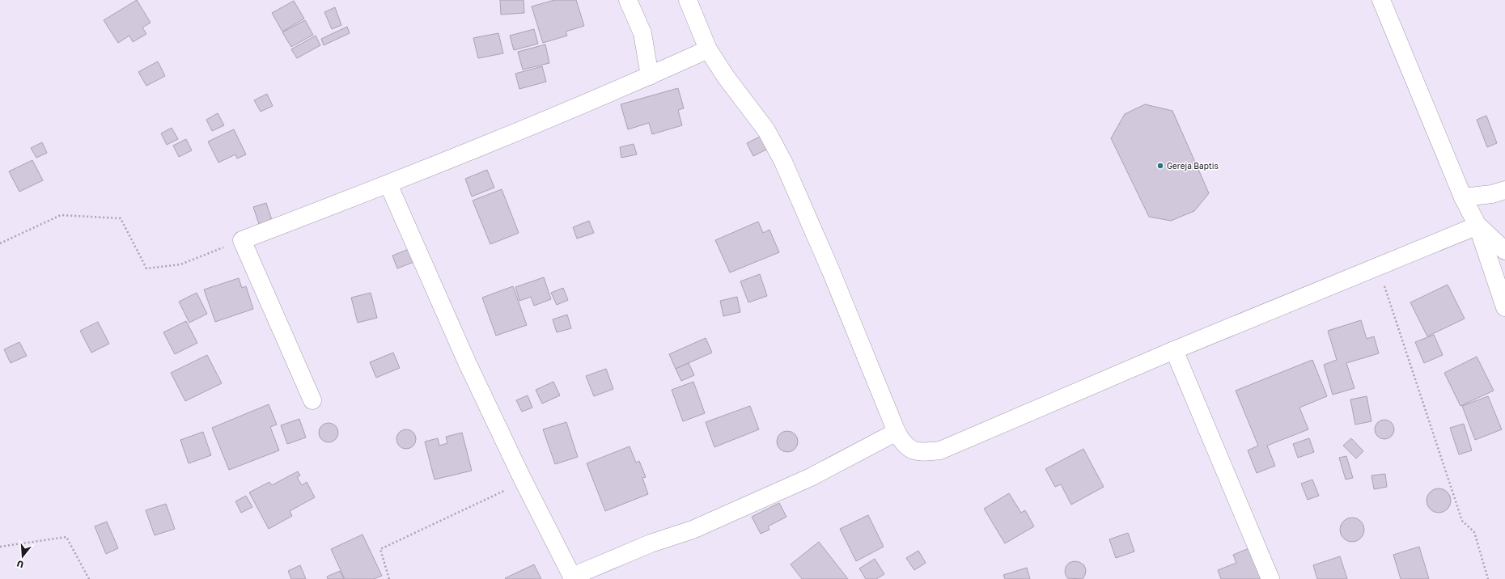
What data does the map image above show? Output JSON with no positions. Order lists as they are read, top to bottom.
{
  "places": ["Gereja Baptis"],
  "north": "bottom"
}
